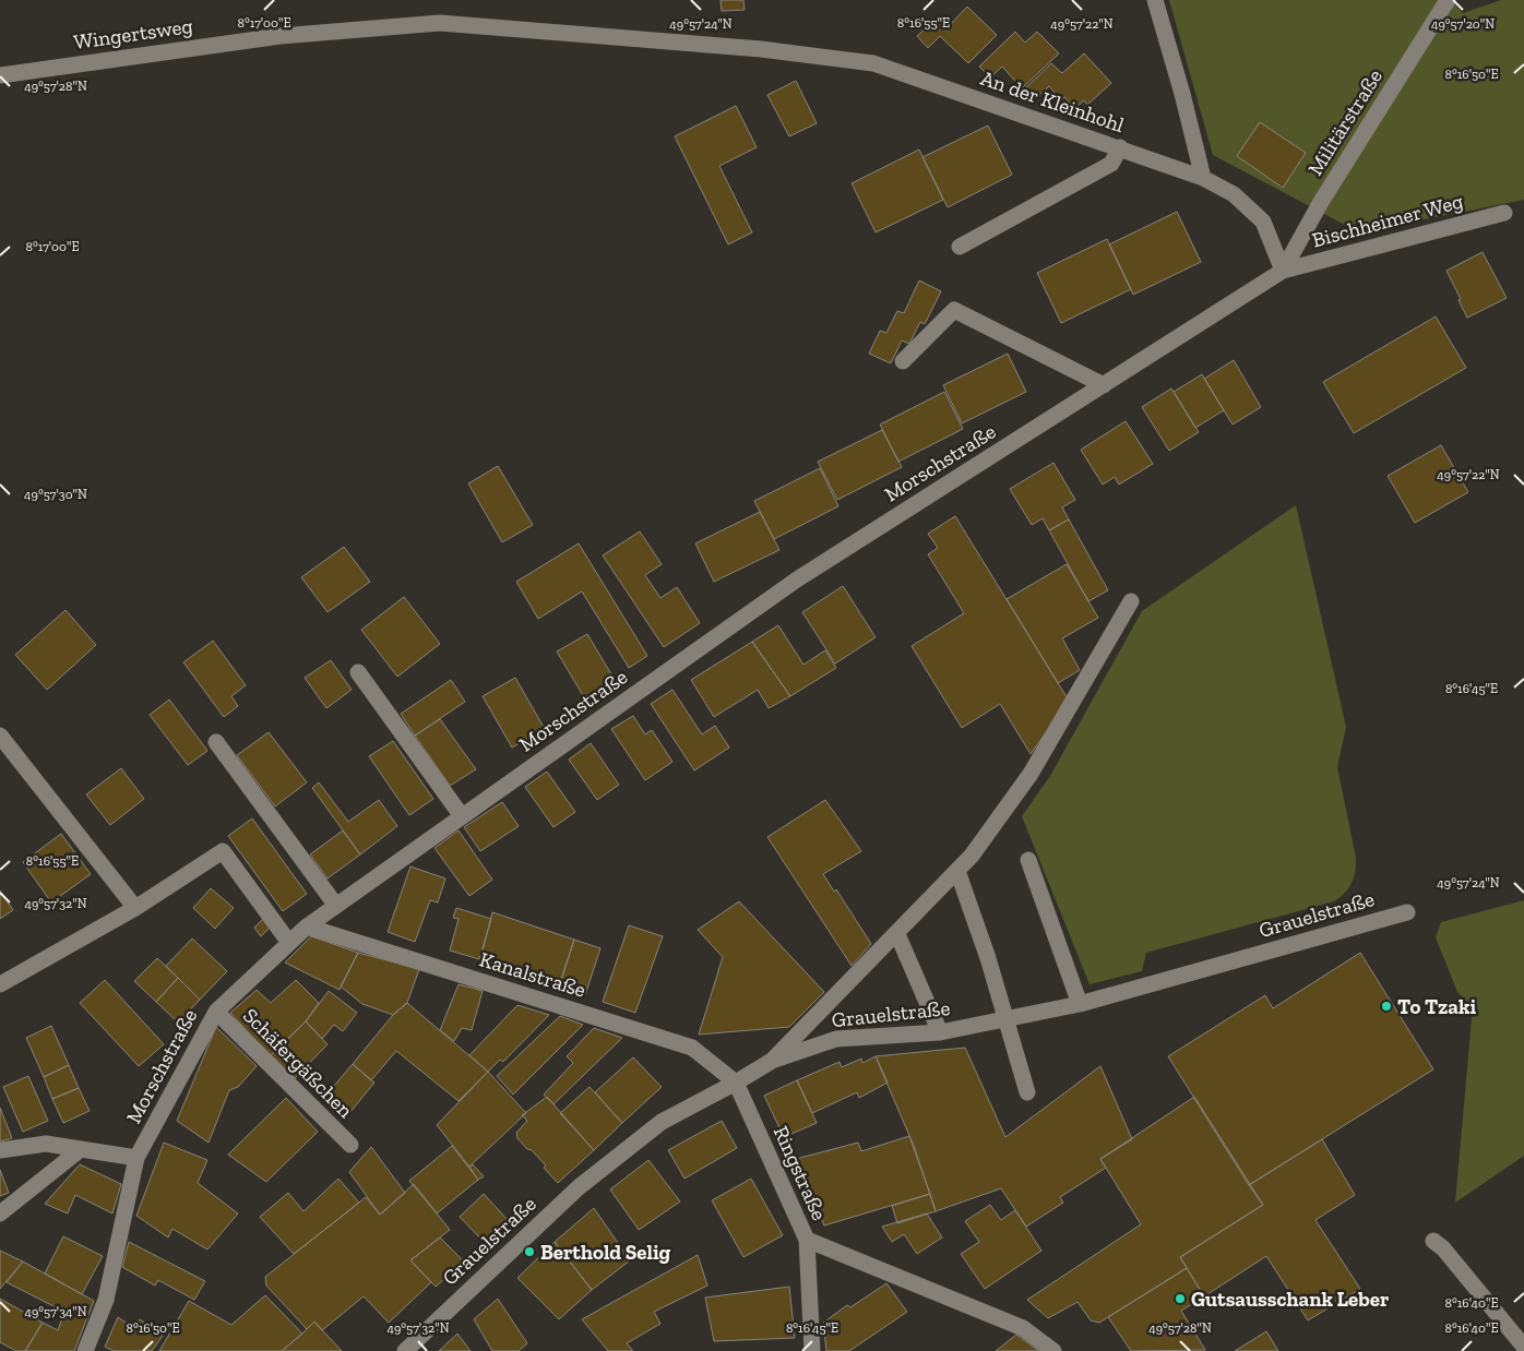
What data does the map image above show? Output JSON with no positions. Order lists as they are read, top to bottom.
{
  "streets": {
    "street": [
      "Wingertsweg",
      "An der Kleinhohl",
      "Militärstraße",
      "Bischheimer Weg",
      "Morschstraße",
      "Grauelstraße",
      "Kanalstraße",
      "Schäfergäßchen",
      "Ringstraße"
    ]
  },
  "crossings": [
    ["Wingertsweg", "An der Kleinhohl"],
    ["An der Kleinhohl", "Militärstraße"],
    ["An der Kleinhohl", "Bischheimer Weg"],
    ["An der Kleinhohl", "Morschstraße"],
    ["Militärstraße", "Bischheimer Weg"],
    ["Militärstraße", "Morschstraße"],
    ["Bischheimer Weg", "Morschstraße"],
    ["Morschstraße", "Kanalstraße"],
    ["Morschstraße", "Schäfergäßchen"],
    ["Grauelstraße", "Kanalstraße"],
    ["Grauelstraße", "Ringstraße"],
    ["Kanalstraße", "Ringstraße"]
  ],
  "places": ["To Tzaki", "Berthold Selig", "Gutsausschank Leber"],
  "coordinates": [
    "8°17'00\"E",
    "8°16'55\"E",
    "49°57'20\"N",
    "49°57'24\"N",
    "49°57'22\"N",
    "8°16'50\"E",
    "49°57'28\"N",
    "49°57'30\"N",
    "8°16'45\"E",
    "49°57'32\"N",
    "8°16'40\"E",
    "49°57'34\"N"
  ]
}
